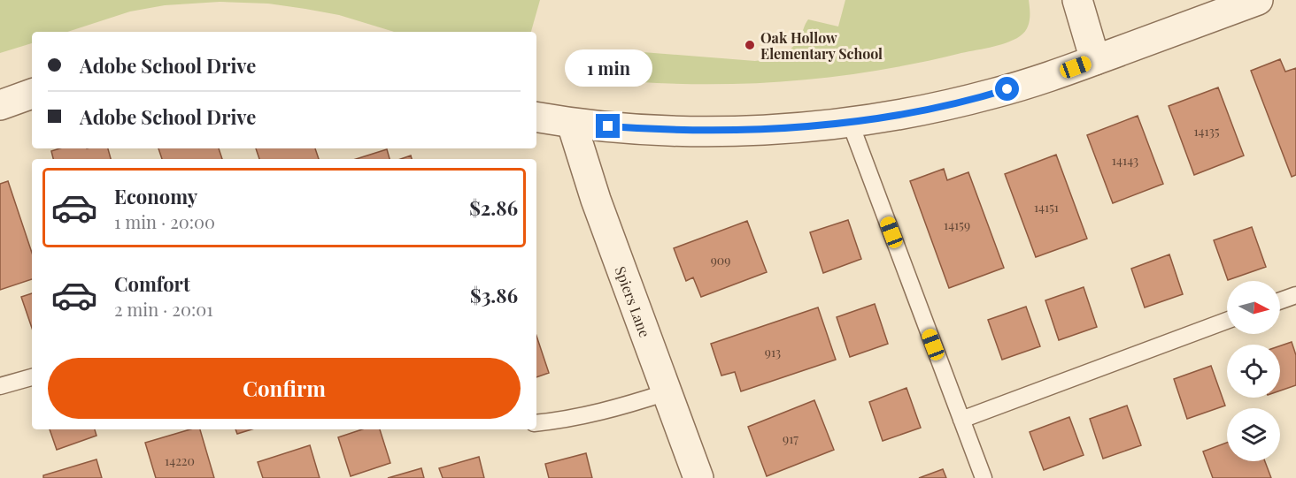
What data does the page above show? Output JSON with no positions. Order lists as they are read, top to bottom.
{
  "streets": {
    "street": ["Spiers Lane"]
  },
  "places": ["Oak Hollow Elementary School"],
  "house_numbers": [
    "14135",
    "14143",
    "14151",
    "14159",
    "909",
    "913",
    "917",
    "14220"
  ],
  "north": "right",
  "page": {
    "banner": ["Adobe School Drive", "Adobe School Drive"],
    "bubble": "1 min",
    "list": [
      {
        "name": "Economy",
        "note": "1 min · 20:00",
        "value": "$2.86"
      },
      {
        "name": "Comfort",
        "note": "2 min · 20:01",
        "value": "$3.86"
      }
    ],
    "buttons": "Confirm"
  }
}
